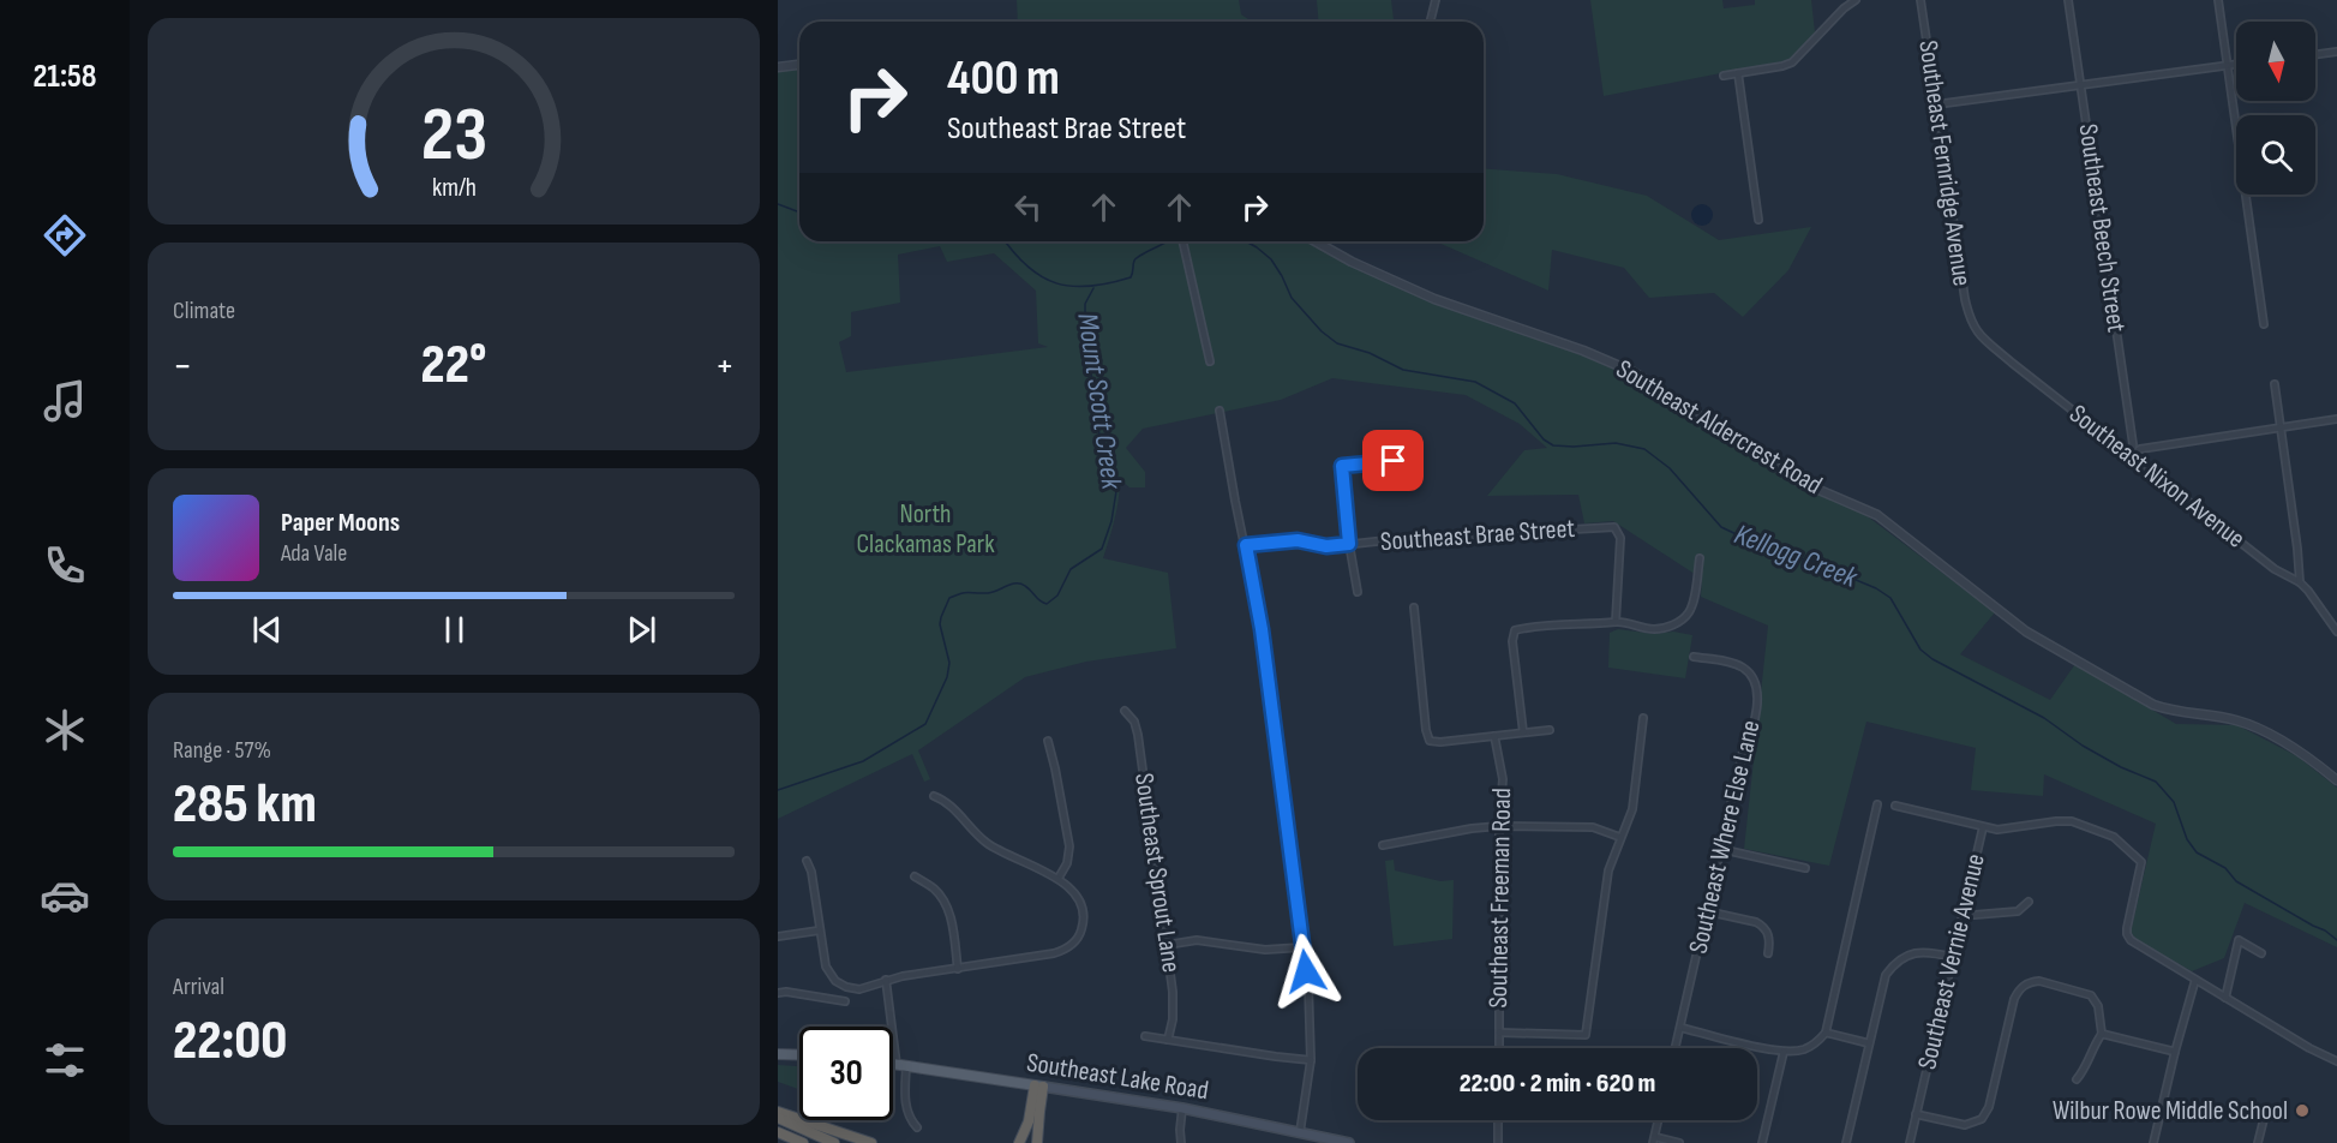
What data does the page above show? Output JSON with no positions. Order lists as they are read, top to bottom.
{
  "streets": {
    "main road": ["Southeast Lake Road"],
    "street": [
      "Southeast Fernridge Avenue",
      "Southeast Beech Street",
      "Southeast Aldercrest Road",
      "Southeast Nixon Avenue",
      "Southeast Brae Street",
      "Southeast Where Else Lane",
      "Southeast Sprout Lane",
      "Southeast Freeman Road",
      "Southeast Vernie Avenue"
    ]
  },
  "crossings": [
    ["Southeast Fernridge Avenue", "Southeast Nixon Avenue"],
    ["Southeast Beech Street", "Southeast Nixon Avenue"]
  ],
  "water": ["Mount Scott Creek", "Kellogg Creek"],
  "parks": ["North Clackamas Park"],
  "places": ["Wilbur Rowe Middle School"],
  "north": "bottom",
  "page": {
    "tabs": "21:58",
    "turn": ["400 m", "Southeast Brae Street"],
    "tile": [
      "Climate",
      ["Range · 57%", "285 km"],
      ["Arrival", "22:00"]
    ],
    "heat": ["−", "22°", "+"],
    "song": ["Paper Moons", "Ada Vale"],
    "limit": "30",
    "trip": "22:00 · 2 min · 620 m",
    "gauge": ["23", "km/h"]
  }
}
